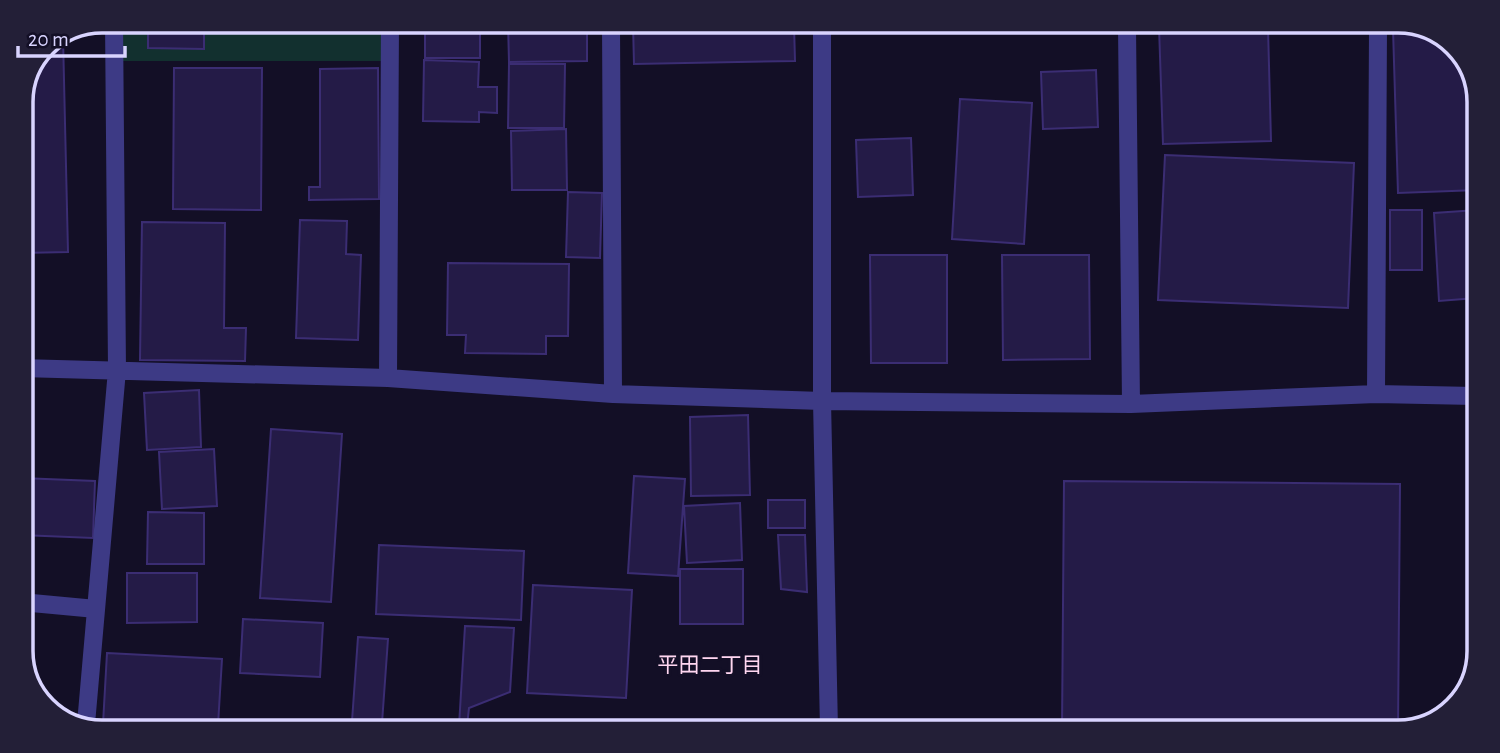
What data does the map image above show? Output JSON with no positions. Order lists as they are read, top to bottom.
{
  "districts": ["平田二丁目"],
  "scale_bar": "20 m"
}
